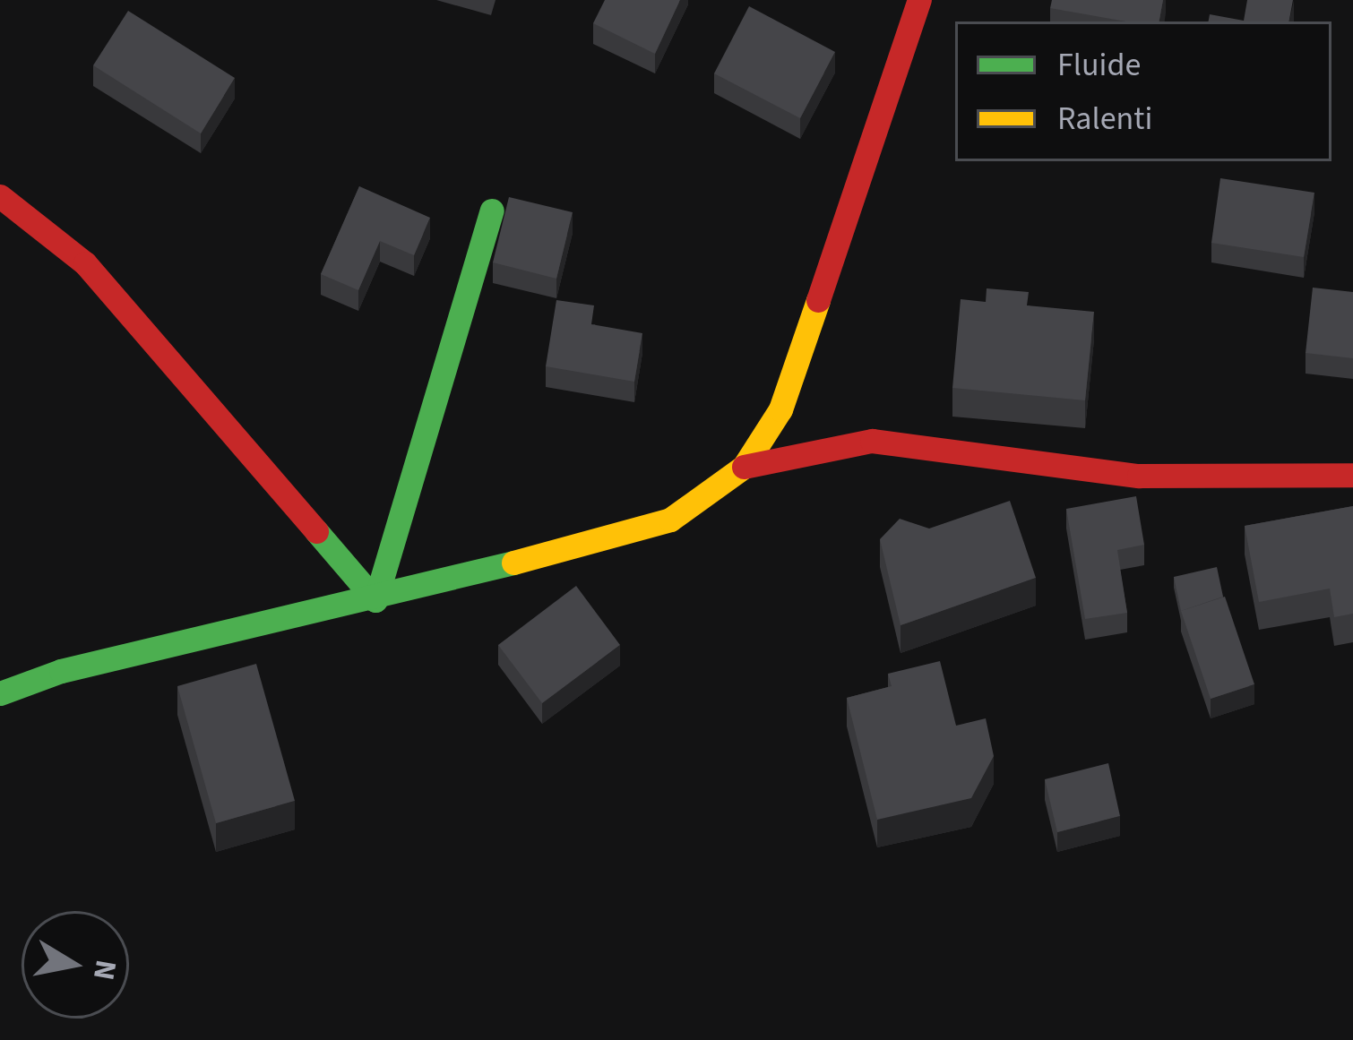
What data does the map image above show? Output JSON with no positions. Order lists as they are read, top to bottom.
{
  "legend": ["Fluide", "Ralenti"],
  "north": "right"
}
